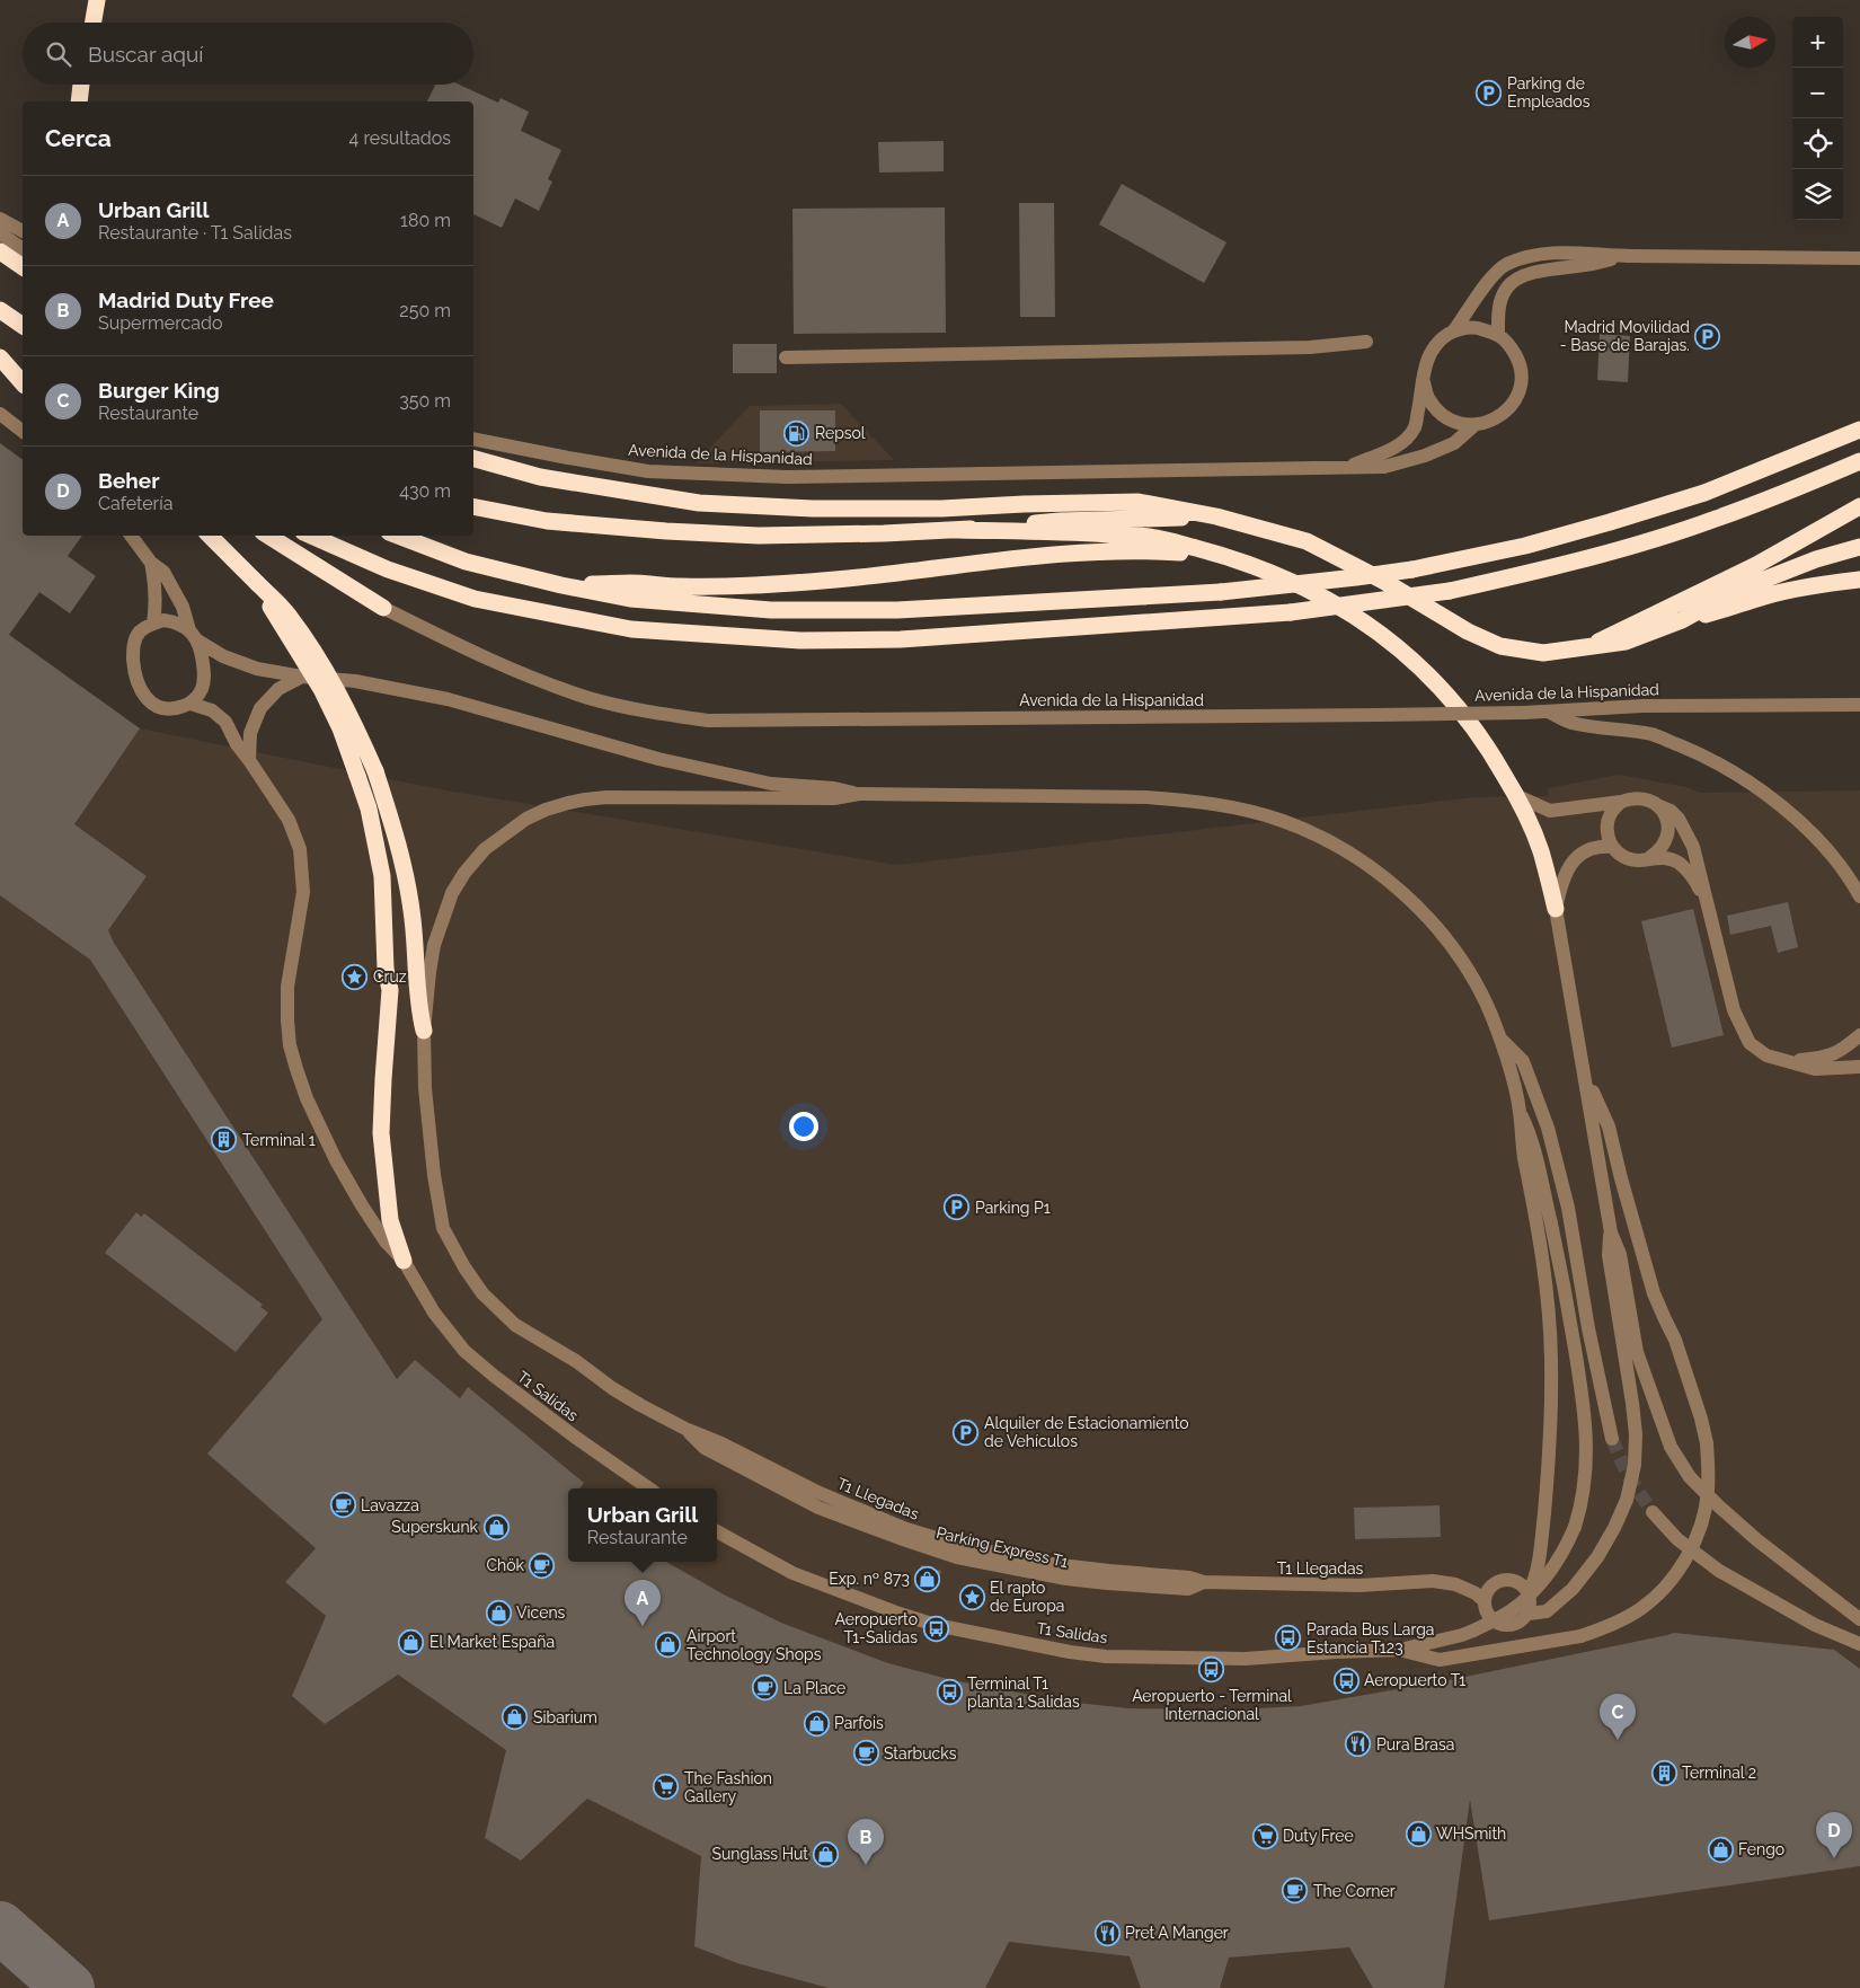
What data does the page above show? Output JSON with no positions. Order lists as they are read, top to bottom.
{
  "streets": {
    "street": ["Avenida de la Hispanidad", "T1 Salidas", "T1 Llegadas"]
  },
  "places": {
    "parking": [
      "Parking de Empleados",
      "Madrid Movilidad - Base de Barajas.",
      "Parking P1",
      "Alquiler de Estacionamiento de Vehículos"
    ],
    "fuel station": ["Repsol"],
    "place": ["Cruz", "El rapto de Europa"],
    "building": ["Terminal 1", "Terminal 2"],
    "cafe": [
      "Lavazza",
      "Chök",
      "La Place",
      "Starbucks",
      "The Corner"
    ],
    "shop": [
      "Superskunk",
      "Exp. nº 873",
      "Vicens",
      "El Market España",
      "Airport Technology Shops",
      "Sibarium",
      "Parfois",
      "WHSmith",
      "Fengo",
      "Sunglass Hut"
    ],
    "bus stop": [
      "Aeropuerto T1-Salidas",
      "Parada Bus Larga Estancia T123",
      "Aeropuerto - Terminal Internacional",
      "Aeropuerto T1",
      "Terminal T1 planta 1 Salidas"
    ],
    "restaurant": ["Pura Brasa", "Pret A Manger"],
    "supermarket": ["The Fashion Gallery", "Duty Free"]
  },
  "north": "right",
  "page": {
    "map_buttons": ["+", "−"],
    "search": "Buscar aquí",
    "heading": ["Cerca", "4 resultados"],
    "list": [
      {
        "mark": "A",
        "name": "Urban Grill",
        "note": "Restaurante · T1 Salidas",
        "value": "180 m"
      },
      {
        "mark": "B",
        "name": "Madrid Duty Free",
        "note": "Supermercado",
        "value": "250 m"
      },
      {
        "mark": "C",
        "name": "Burger King",
        "note": "Restaurante",
        "value": "350 m"
      },
      {
        "mark": "D",
        "name": "Beher",
        "note": "Cafetería",
        "value": "430 m"
      }
    ],
    "popup": ["Urban Grill", "Restaurante"],
    "pins": [
      "A",
      "C",
      "D",
      "B"
    ]
  }
}
